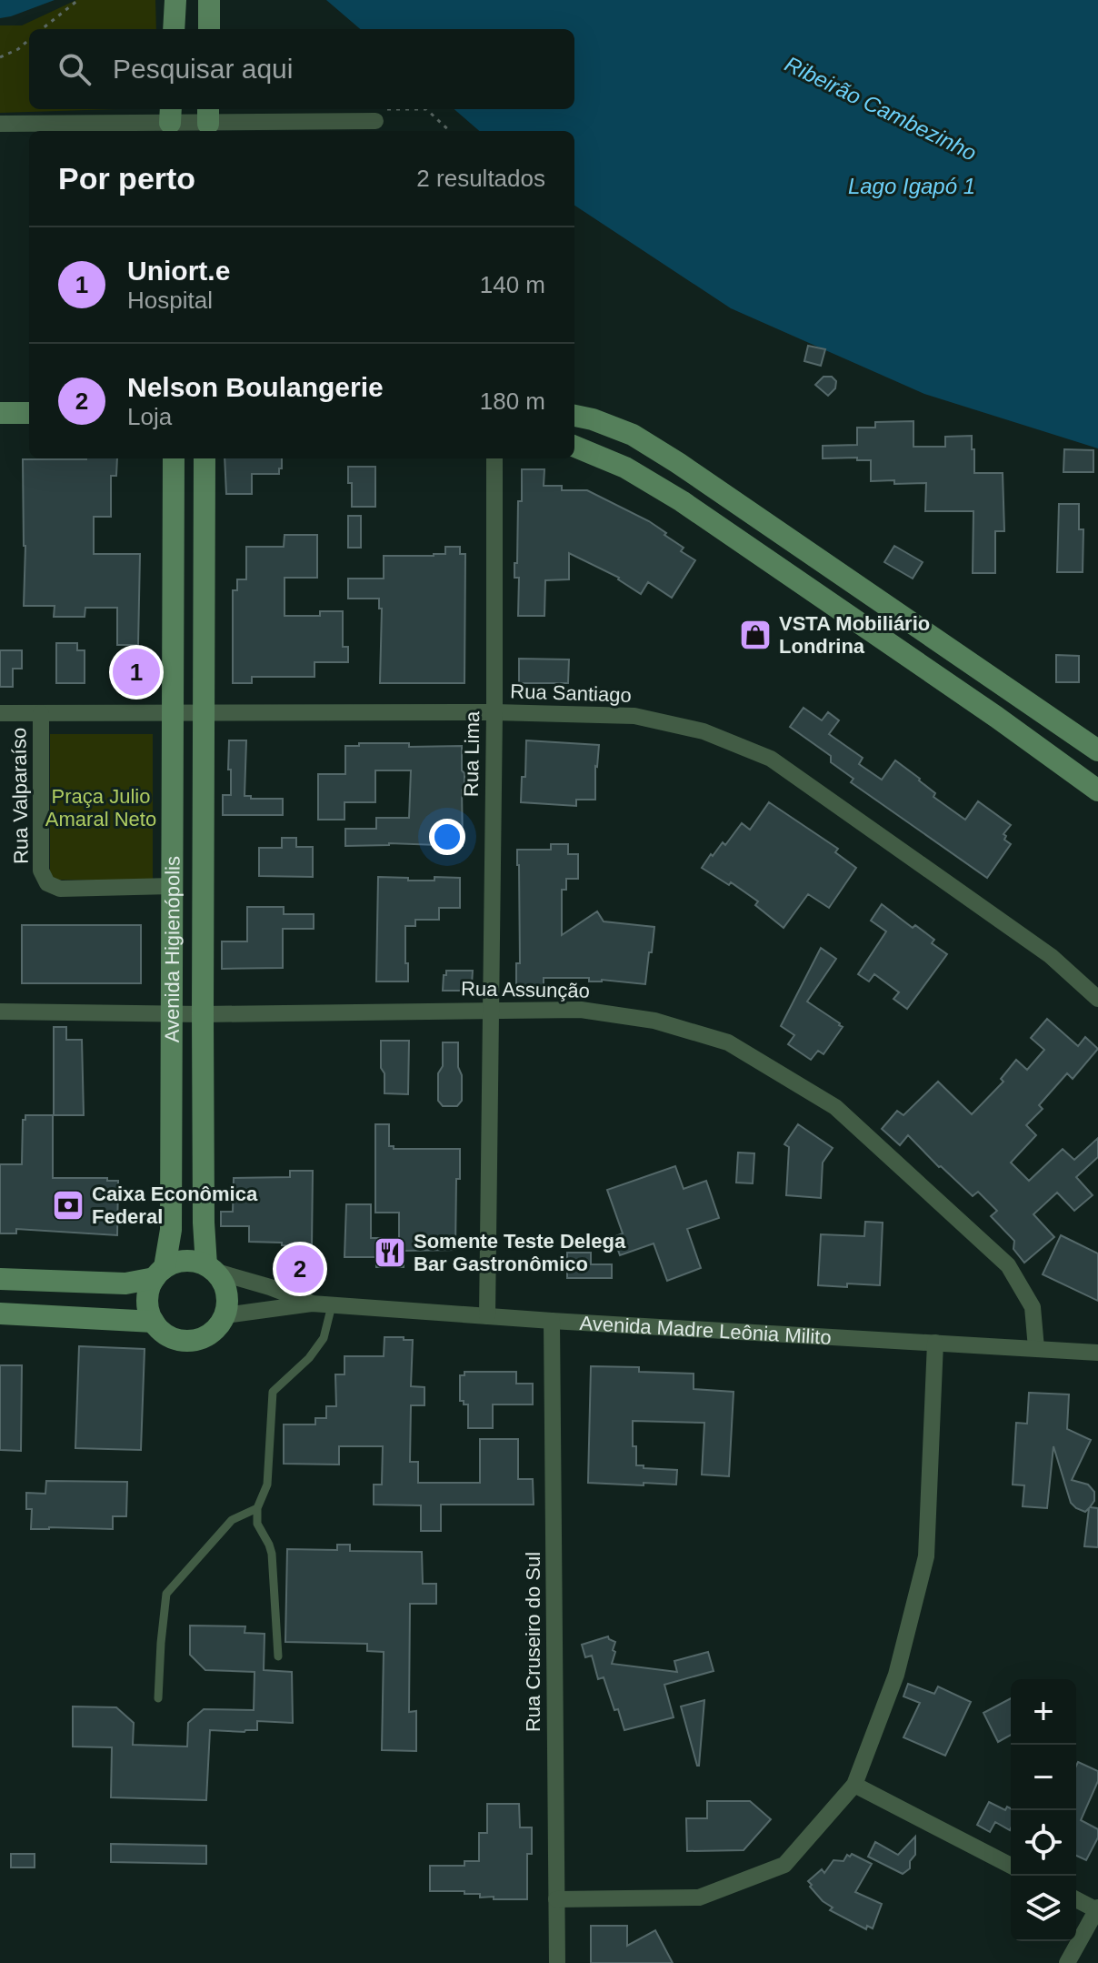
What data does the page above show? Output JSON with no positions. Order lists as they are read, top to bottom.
{
  "streets": {
    "main road": ["Avenida Higienópolis"],
    "street": [
      "Rua Santiago",
      "Rua Lima",
      "Rua Valparaíso",
      "Rua Assunção",
      "Avenida Madre Leônia Milito",
      "Rua Cruseiro do Sul"
    ]
  },
  "crossings": [
    ["Rua Santiago", "Rua Lima"],
    ["Rua Santiago", "Rua Valparaíso"],
    ["Rua Santiago", "Avenida Higienópolis"],
    ["Rua Lima", "Rua Assunção"],
    ["Rua Lima", "Avenida Madre Leônia Milito"],
    ["Rua Valparaíso", "Avenida Higienópolis"],
    ["Avenida Higienópolis", "Rua Assunção"],
    ["Avenida Higienópolis", "Avenida Madre Leônia Milito"],
    ["Rua Assunção", "Avenida Madre Leônia Milito"],
    ["Avenida Madre Leônia Milito", "Rua Cruseiro do Sul"]
  ],
  "water": ["Ribeirão Cambezinho", "Lago Igapó 1"],
  "parks": ["Praça Julio Amaral Neto"],
  "places": {
    "shop": ["VSTA Mobiliário Londrina"],
    "bank": ["Caixa Econômica Federal"],
    "restaurant": ["Somente Teste Delega Bar Gastronômico"]
  },
  "page": {
    "search": "Pesquisar aqui",
    "heading": ["Por perto", "2 resultados"],
    "list": [
      {
        "mark": "1",
        "name": "Uniort.e",
        "note": "Hospital",
        "value": "140 m"
      },
      {
        "mark": "2",
        "name": "Nelson Boulangerie",
        "note": "Loja",
        "value": "180 m"
      }
    ],
    "pins": ["1", "2"],
    "map_buttons": ["+", "−"]
  }
}
